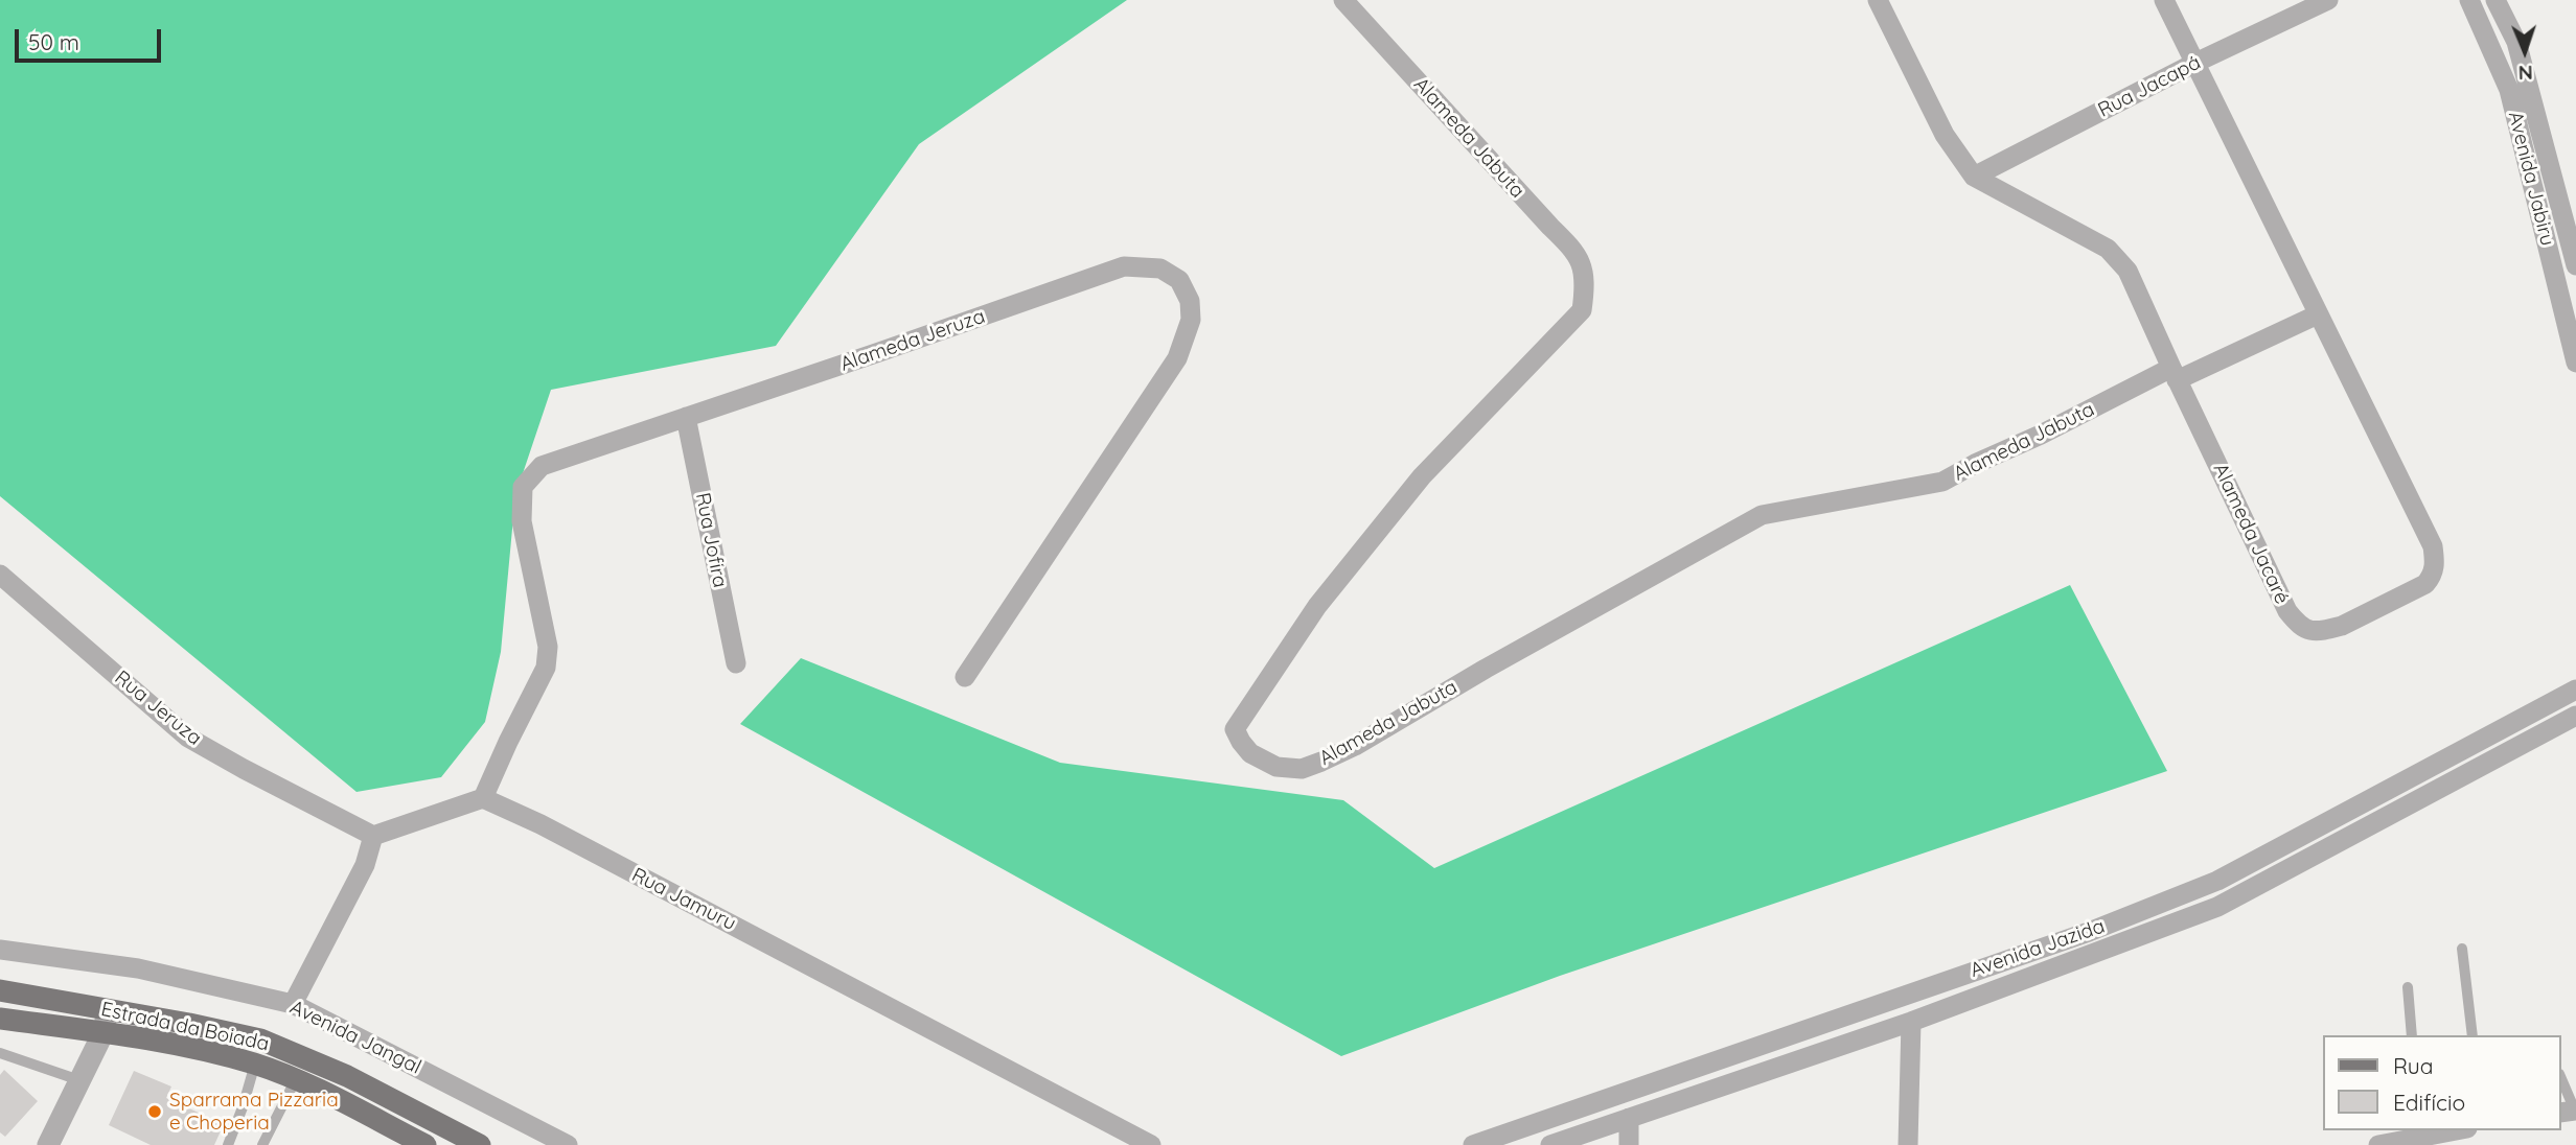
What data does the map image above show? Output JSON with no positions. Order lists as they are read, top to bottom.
{
  "streets": {
    "main road": ["Estrada da Boiada"],
    "street": [
      "Rua Jacapá",
      "Alameda Jabuta",
      "Avenida Jabiru",
      "Alameda Jeruza",
      "Alameda Jacaré",
      "Rua Jofira",
      "Rua Jeruza",
      "Rua Jamuru",
      "Avenida Jazida",
      "Avenida Jangal"
    ]
  },
  "crossings": [
    ["Rua Jacapá", "Alameda Jacaré"],
    ["Alameda Jabuta", "Alameda Jacaré"],
    ["Alameda Jeruza", "Rua Jofira"],
    ["Alameda Jeruza", "Rua Jamuru"]
  ],
  "places": ["Sparrama Pizzaria e Choperia"],
  "legend": ["Rua", "Edifício"],
  "scale_bar": "50 m",
  "north": "bottom"
}
